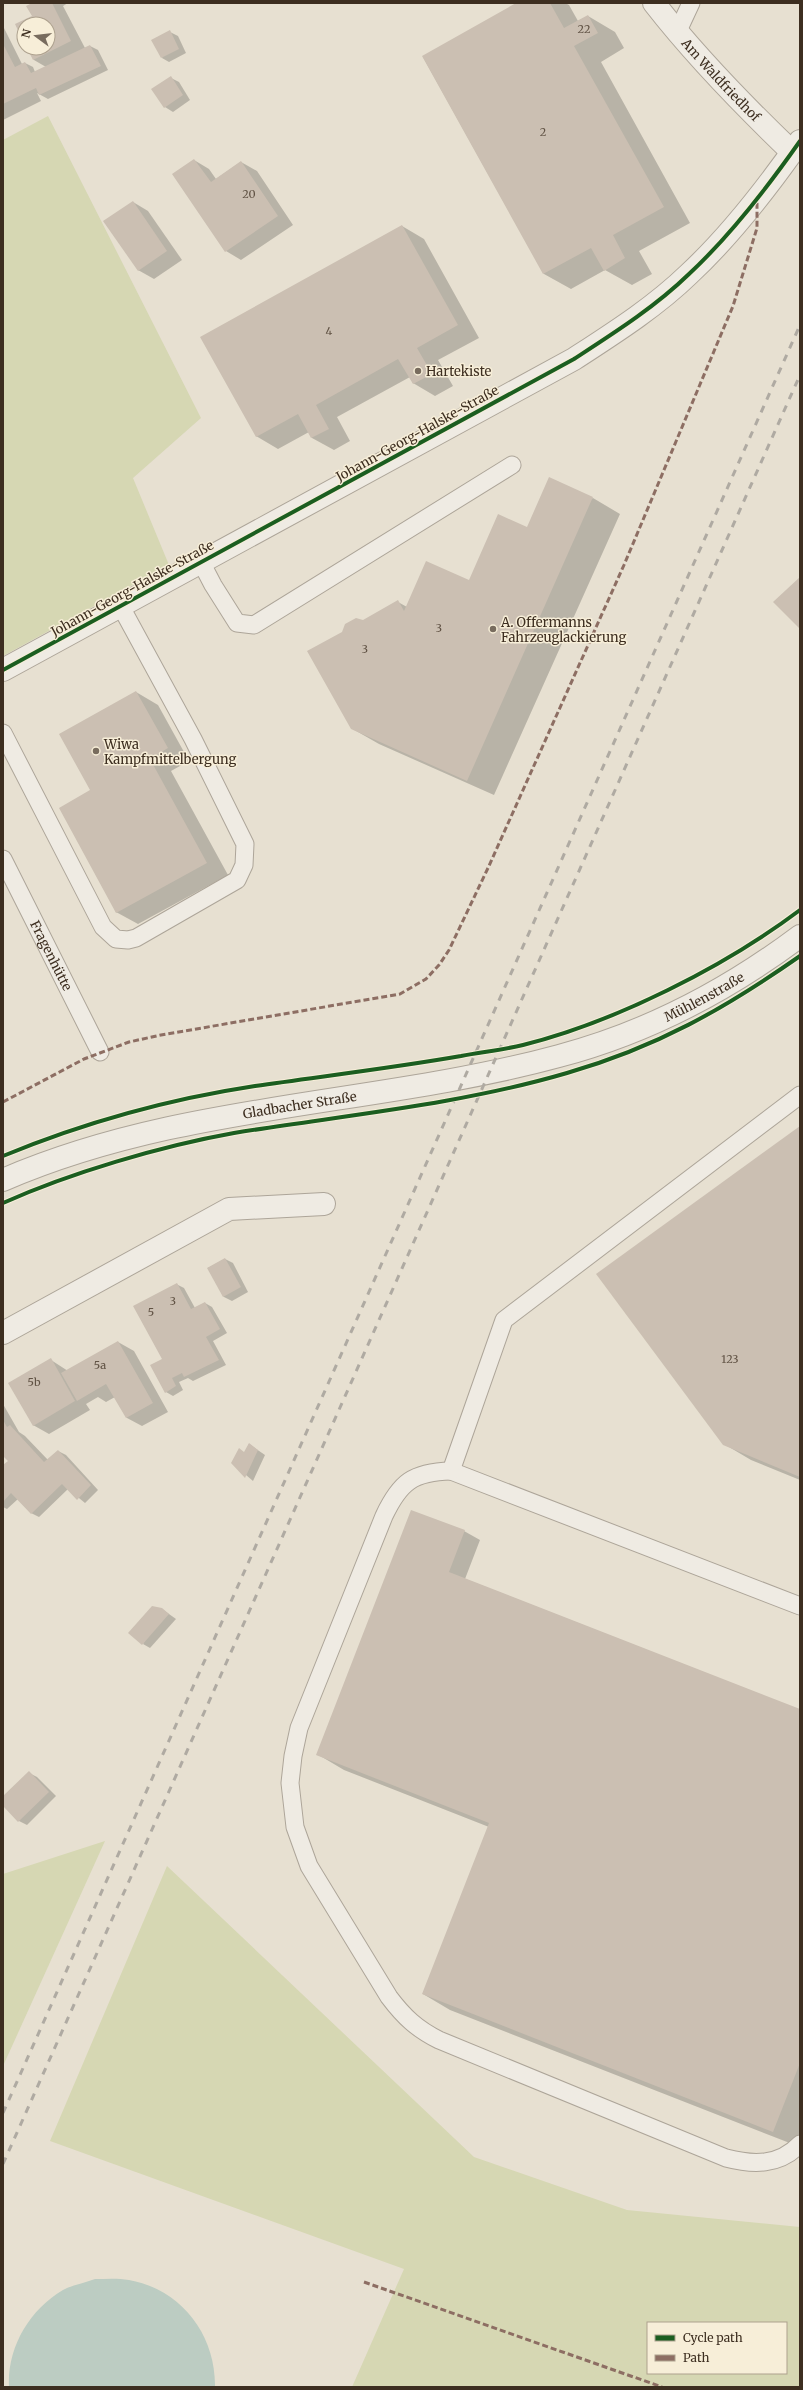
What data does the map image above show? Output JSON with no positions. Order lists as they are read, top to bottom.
{
  "streets": {
    "street": [
      "Am Waldfriedhof",
      "Johann-Georg-Halske-Straße",
      "Mühlenstraße",
      "Gladbacher Straße"
    ],
    "lane": ["Fragenhütte"]
  },
  "crossings": [
    ["Am Waldfriedhof", "Johann-Georg-Halske-Straße"],
    ["Mühlenstraße", "Gladbacher Straße"]
  ],
  "places": ["Hartekiste", "A. Offermanns Fahrzeuglackierung", "Wiwa Kampfmittelbergung"],
  "house_numbers": [
    "22",
    "2",
    "20",
    "4",
    "3",
    "3",
    "3",
    "5",
    "123",
    "5a",
    "5b"
  ],
  "legend": ["Cycle path", "Path"],
  "north": "left"
}
